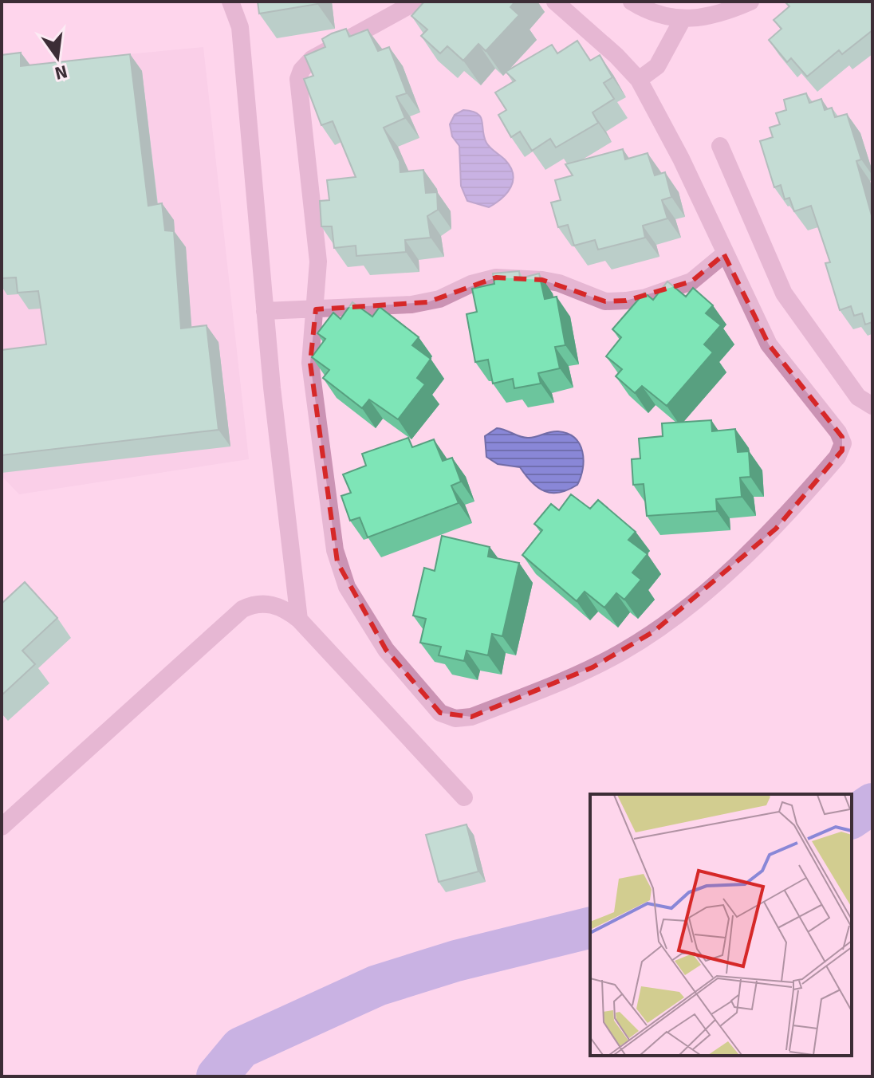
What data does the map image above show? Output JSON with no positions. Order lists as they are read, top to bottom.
{
  "north": "bottom"
}
